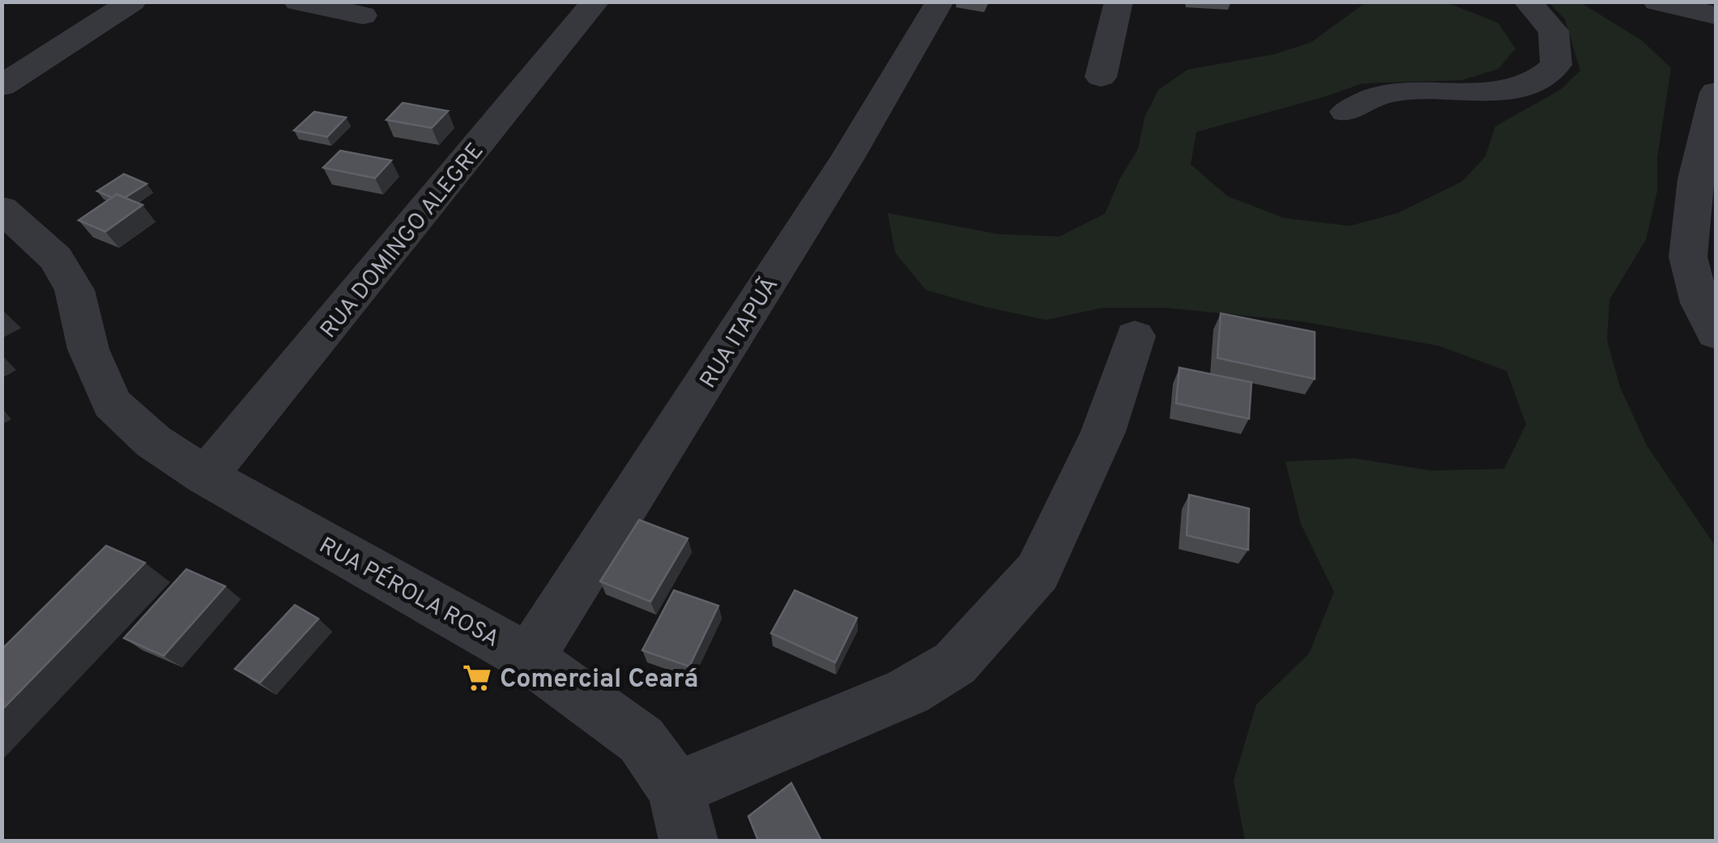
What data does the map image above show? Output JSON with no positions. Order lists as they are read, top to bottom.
{
  "streets": {
    "street": ["RUA DOMINGO ALEGRE", "RUA ITAPUÃ", "RUA PÉROLA ROSA"]
  },
  "crossings": [
    ["RUA DOMINGO ALEGRE", "RUA PÉROLA ROSA"],
    ["RUA ITAPUÃ", "RUA PÉROLA ROSA"]
  ],
  "places": {
    "supermarket": ["Comercial Ceará"]
  }
}
